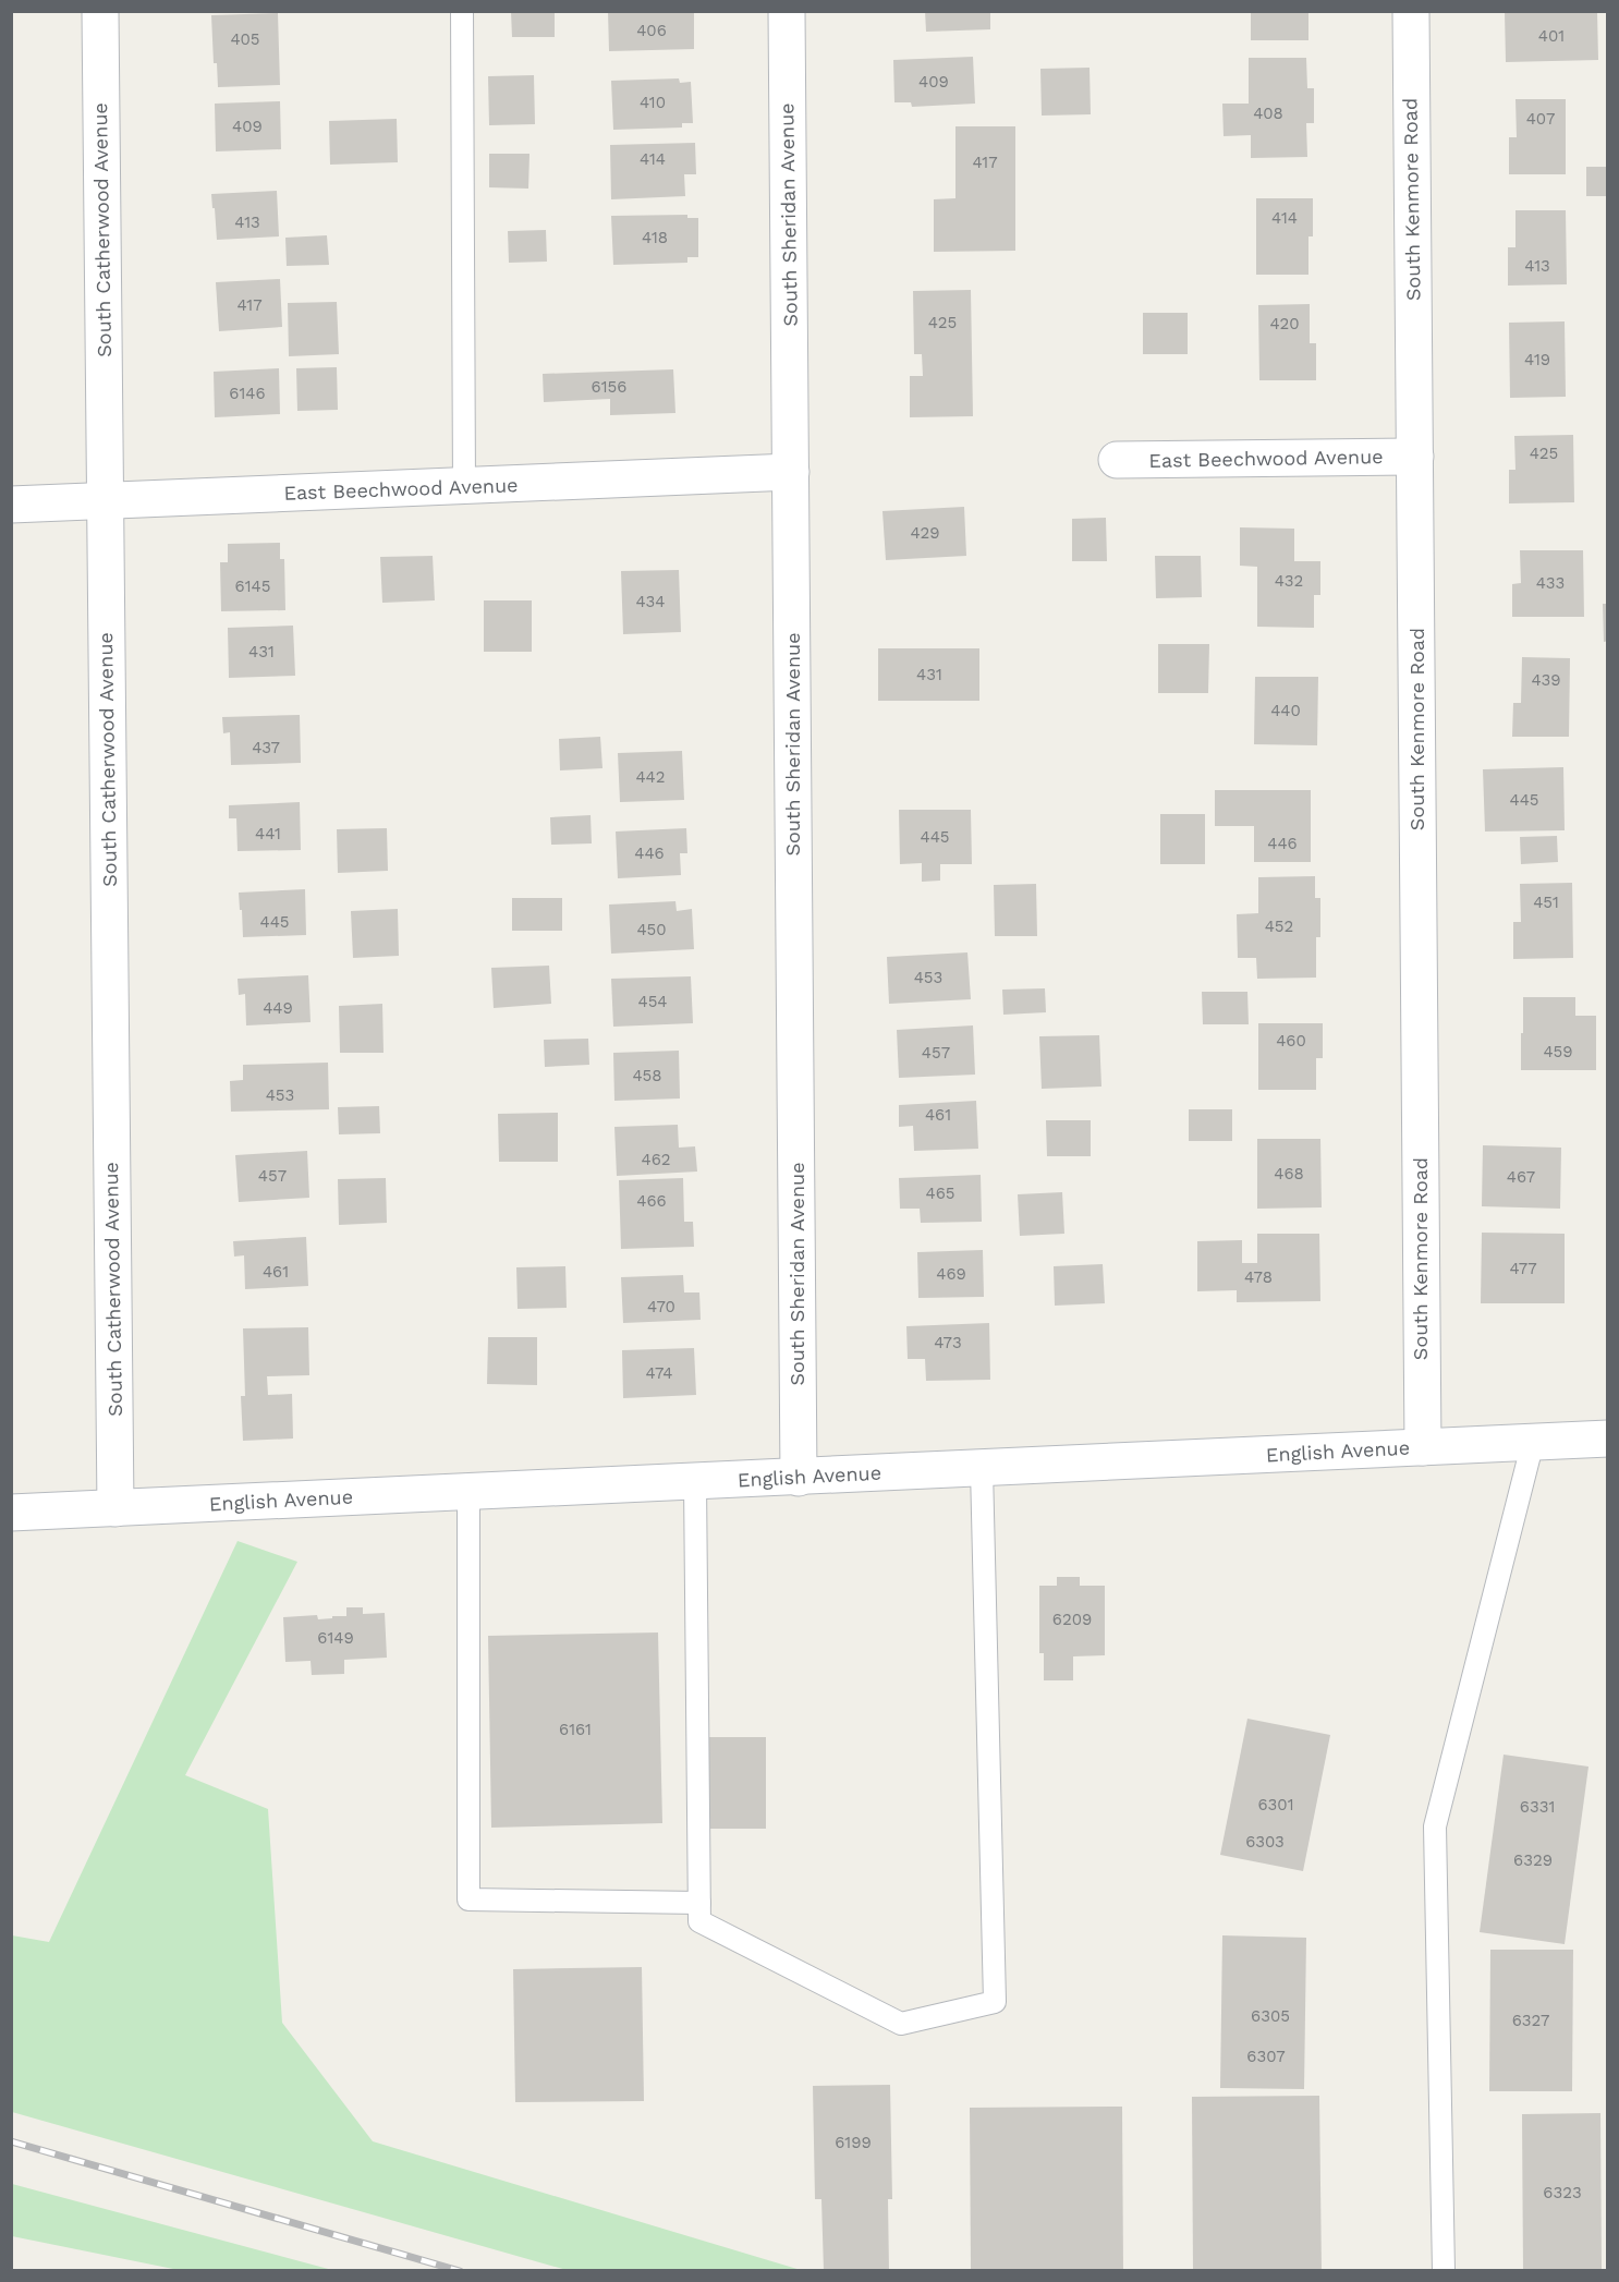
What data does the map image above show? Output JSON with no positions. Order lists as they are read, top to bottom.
{
  "streets": {
    "street": [
      "South Kenmore Road",
      "South Sheridan Avenue",
      "South Catherwood Avenue",
      "East Beechwood Avenue",
      "English Avenue"
    ]
  },
  "crossings": [
    ["South Kenmore Road", "East Beechwood Avenue"],
    ["South Kenmore Road", "English Avenue"],
    ["South Sheridan Avenue", "East Beechwood Avenue"],
    ["South Sheridan Avenue", "English Avenue"],
    ["South Catherwood Avenue", "East Beechwood Avenue"],
    ["South Catherwood Avenue", "English Avenue"]
  ],
  "house_numbers": [
    "406",
    "401",
    "405",
    "409",
    "410",
    "408",
    "407",
    "409",
    "414",
    "417",
    "414",
    "413",
    "418",
    "413",
    "417",
    "425",
    "420",
    "419",
    "6156",
    "6146",
    "425",
    "429",
    "432",
    "433",
    "6145",
    "434",
    "431",
    "431",
    "439",
    "440",
    "437",
    "442",
    "445",
    "441",
    "445",
    "446",
    "446",
    "451",
    "445",
    "452",
    "450",
    "453",
    "454",
    "449",
    "460",
    "459",
    "457",
    "458",
    "453",
    "461",
    "462",
    "468",
    "457",
    "467",
    "465",
    "466",
    "477",
    "461",
    "469",
    "478",
    "470",
    "473",
    "474",
    "6209",
    "6149",
    "6161",
    "6301",
    "6331",
    "6303",
    "6329",
    "6305",
    "6327",
    "6307",
    "6199",
    "6323"
  ]
}
